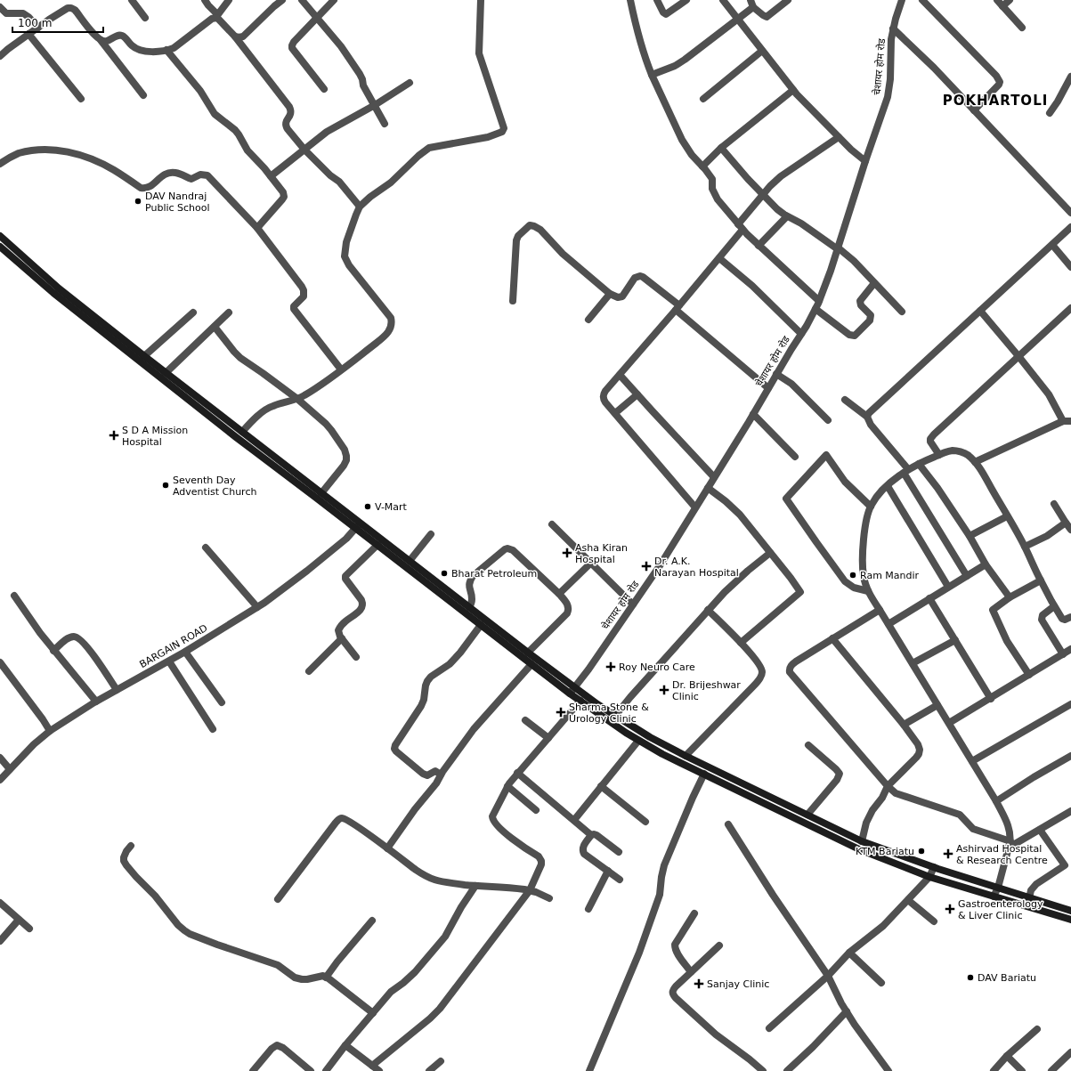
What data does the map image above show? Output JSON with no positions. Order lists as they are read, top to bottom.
{
  "streets": {
    "street": ["चेशायर होम रोड", "BARGAIN ROAD"]
  },
  "districts": ["POKHARTOLI"],
  "places": {
    "other": [
      "DAV Nandraj Public School",
      "Seventh Day Adventist Church",
      "V-Mart",
      "Bharat Petroleum",
      "Ram Mandir",
      "KTM Bariatu",
      "DAV Bariatu"
    ],
    "health": [
      "S D A Mission Hospital",
      "Asha Kiran Hospital",
      "Dr. A.K. Narayan Hospital",
      "Roy Neuro Care",
      "Dr. Brijeshwar Clinic",
      "Sharma Stone & Urology Clinic",
      "Ashirvad Hospital & Research Centre",
      "Gastroenterology & Liver Clinic",
      "Sanjay Clinic"
    ]
  },
  "scale_bar": "100 m"
}
